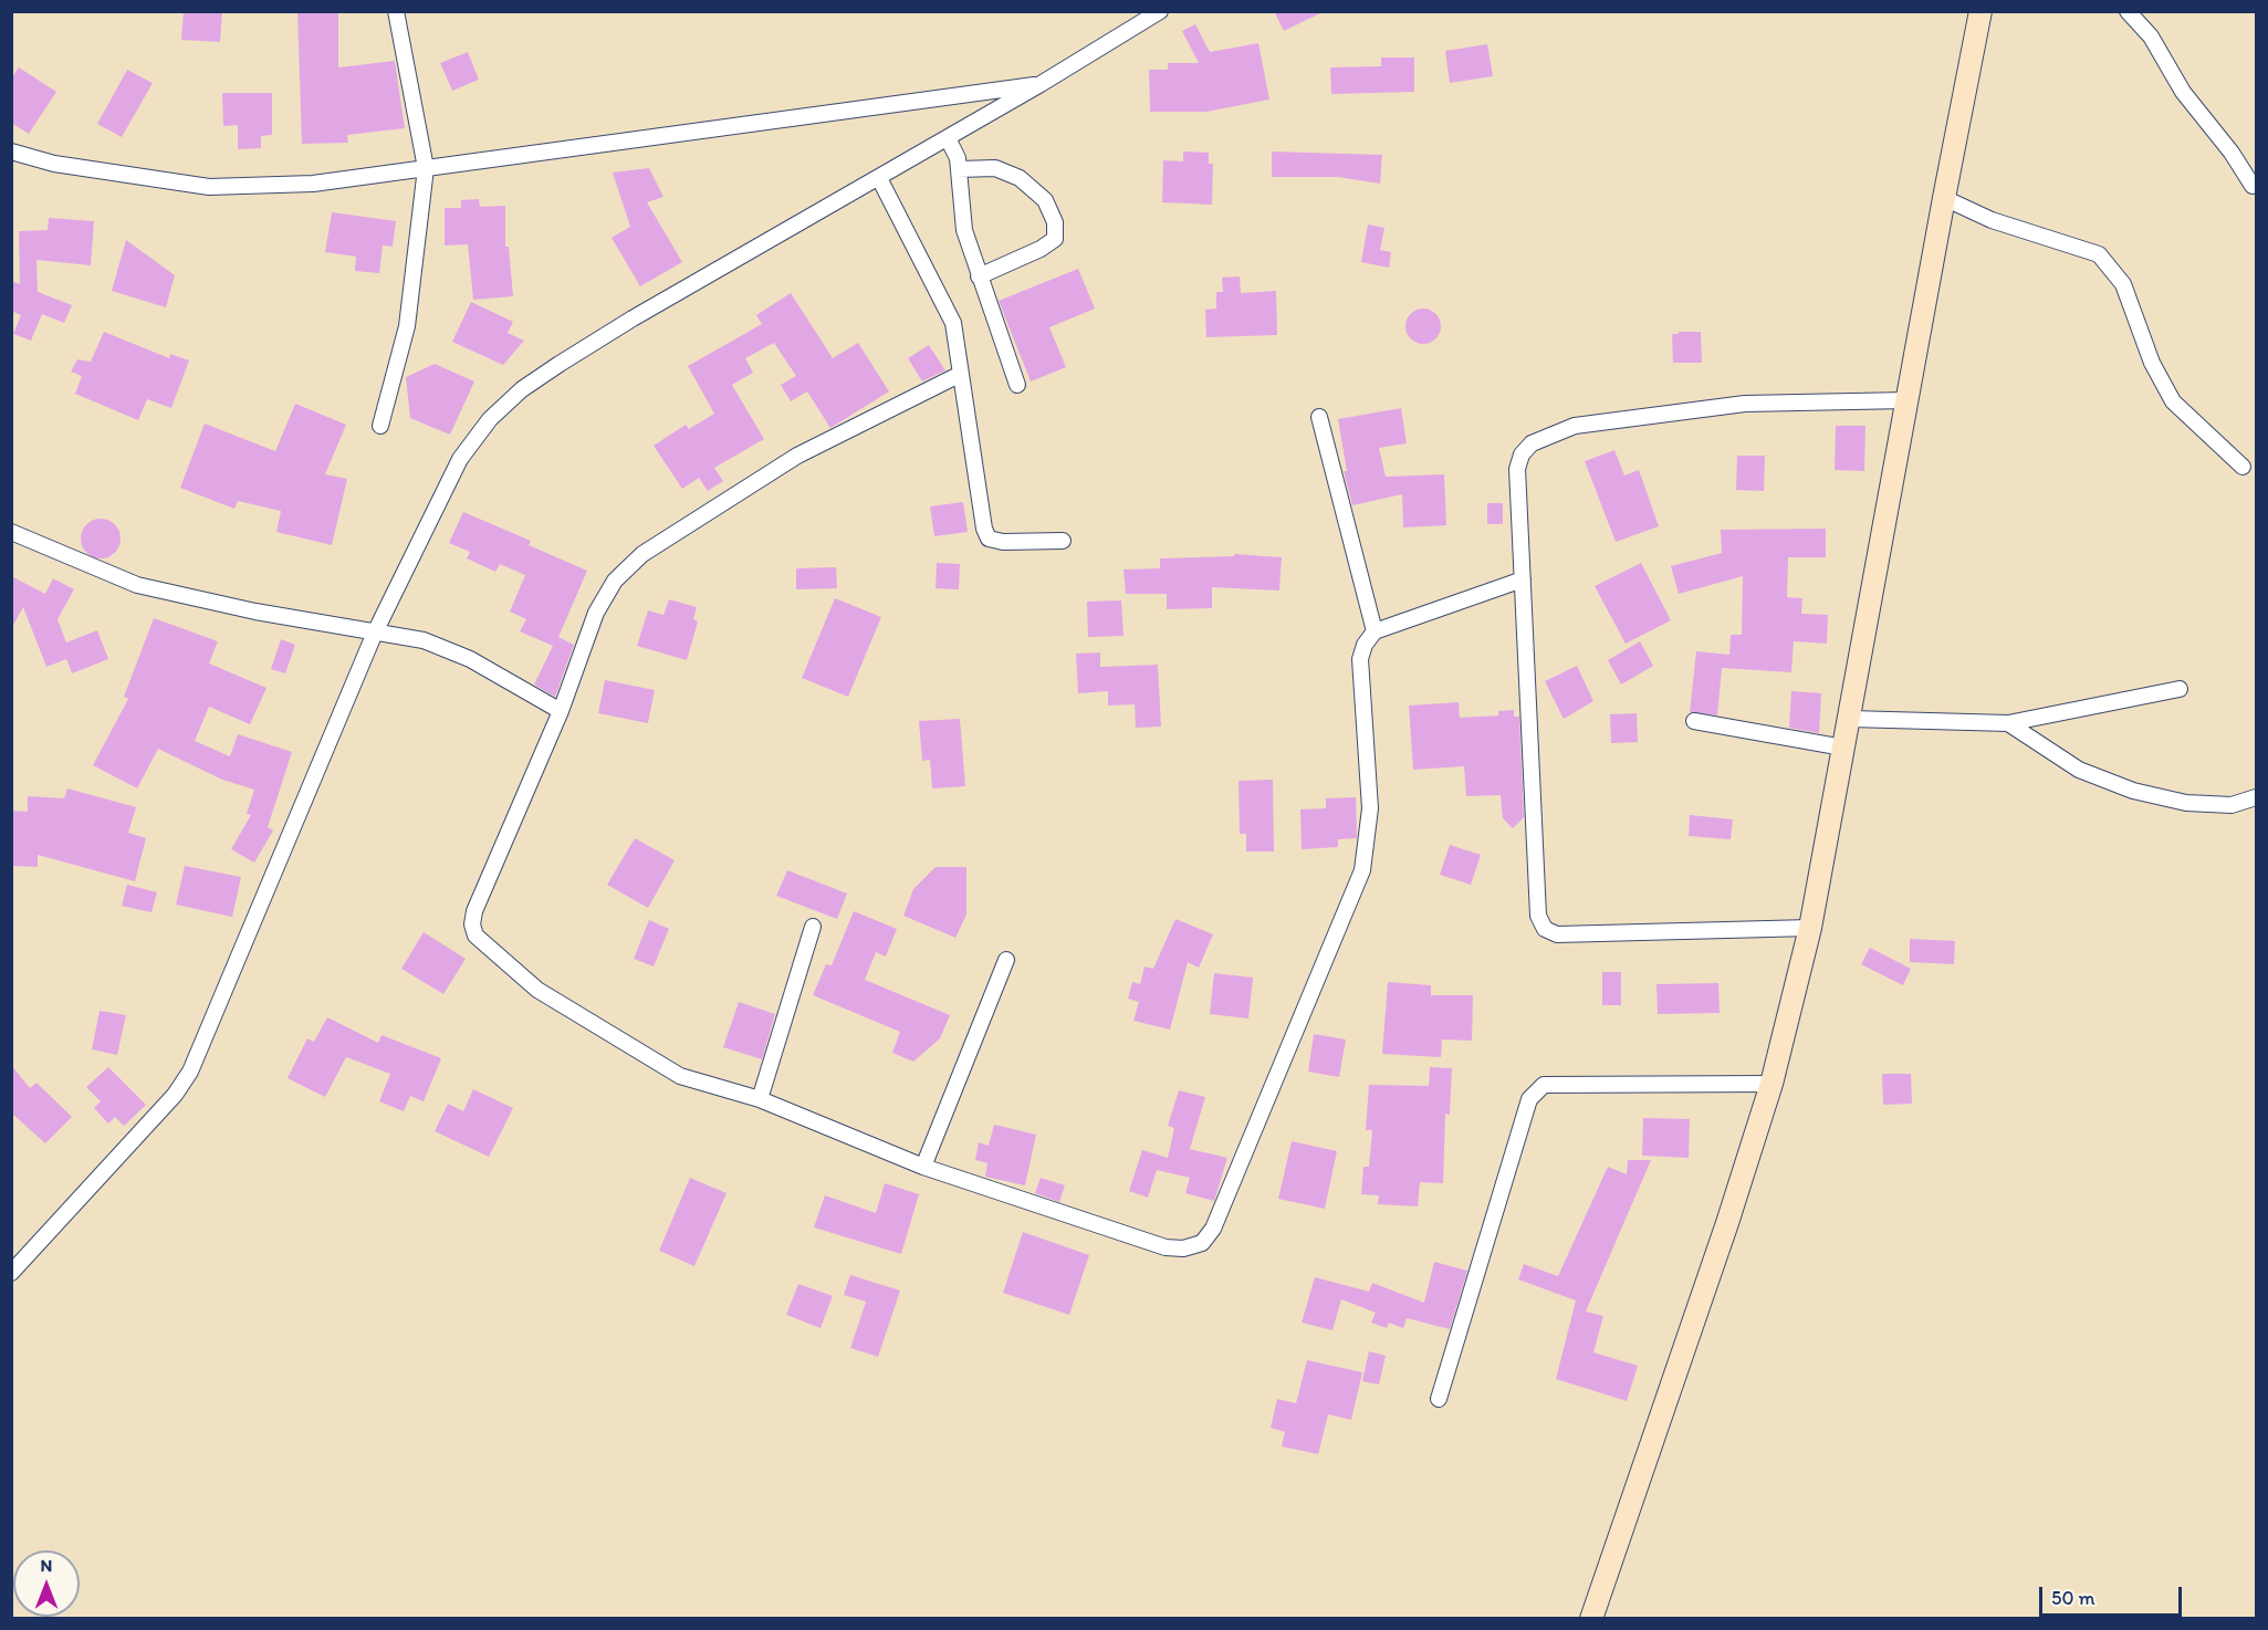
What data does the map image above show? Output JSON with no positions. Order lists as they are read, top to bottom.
{
  "scale_bar": "50 m",
  "north": "top"
}
